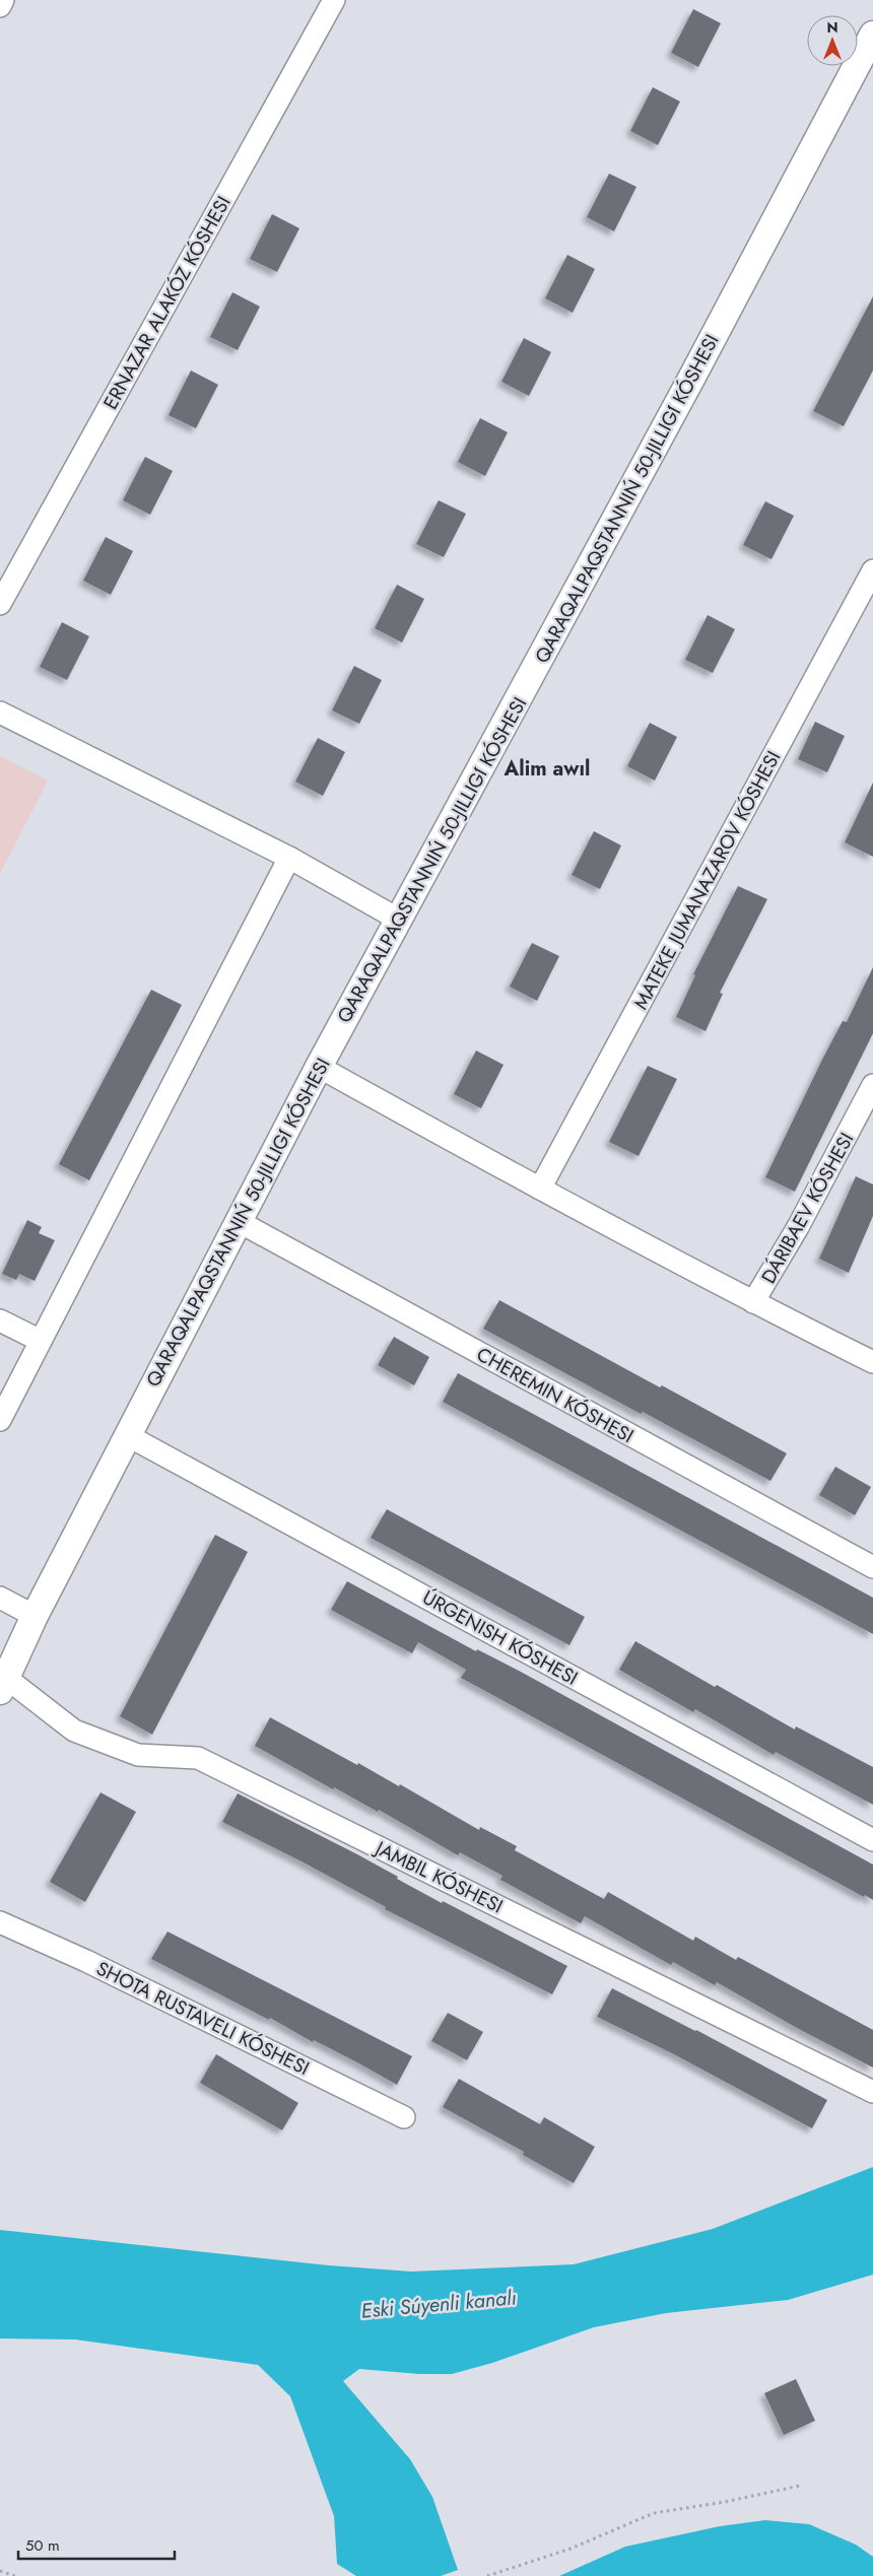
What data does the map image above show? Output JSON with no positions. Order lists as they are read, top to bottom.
{
  "streets": {
    "street": [
      "ERNAZAR ALAKÓZ KÓSHESI",
      "MATEKE JUMANAZAROV KÓSHESI",
      "DÁRIBAEV KÓSHESI",
      "CHEREMIN KÓSHESI",
      "ÚRGENISH KÓSHESI",
      "SHOTA RUSTAVELI KÓSHESI"
    ]
  },
  "districts": ["Alim awıl"],
  "water": ["Eski Súyenli kanalı"],
  "scale_bar": "50 m",
  "north": "top"
}
